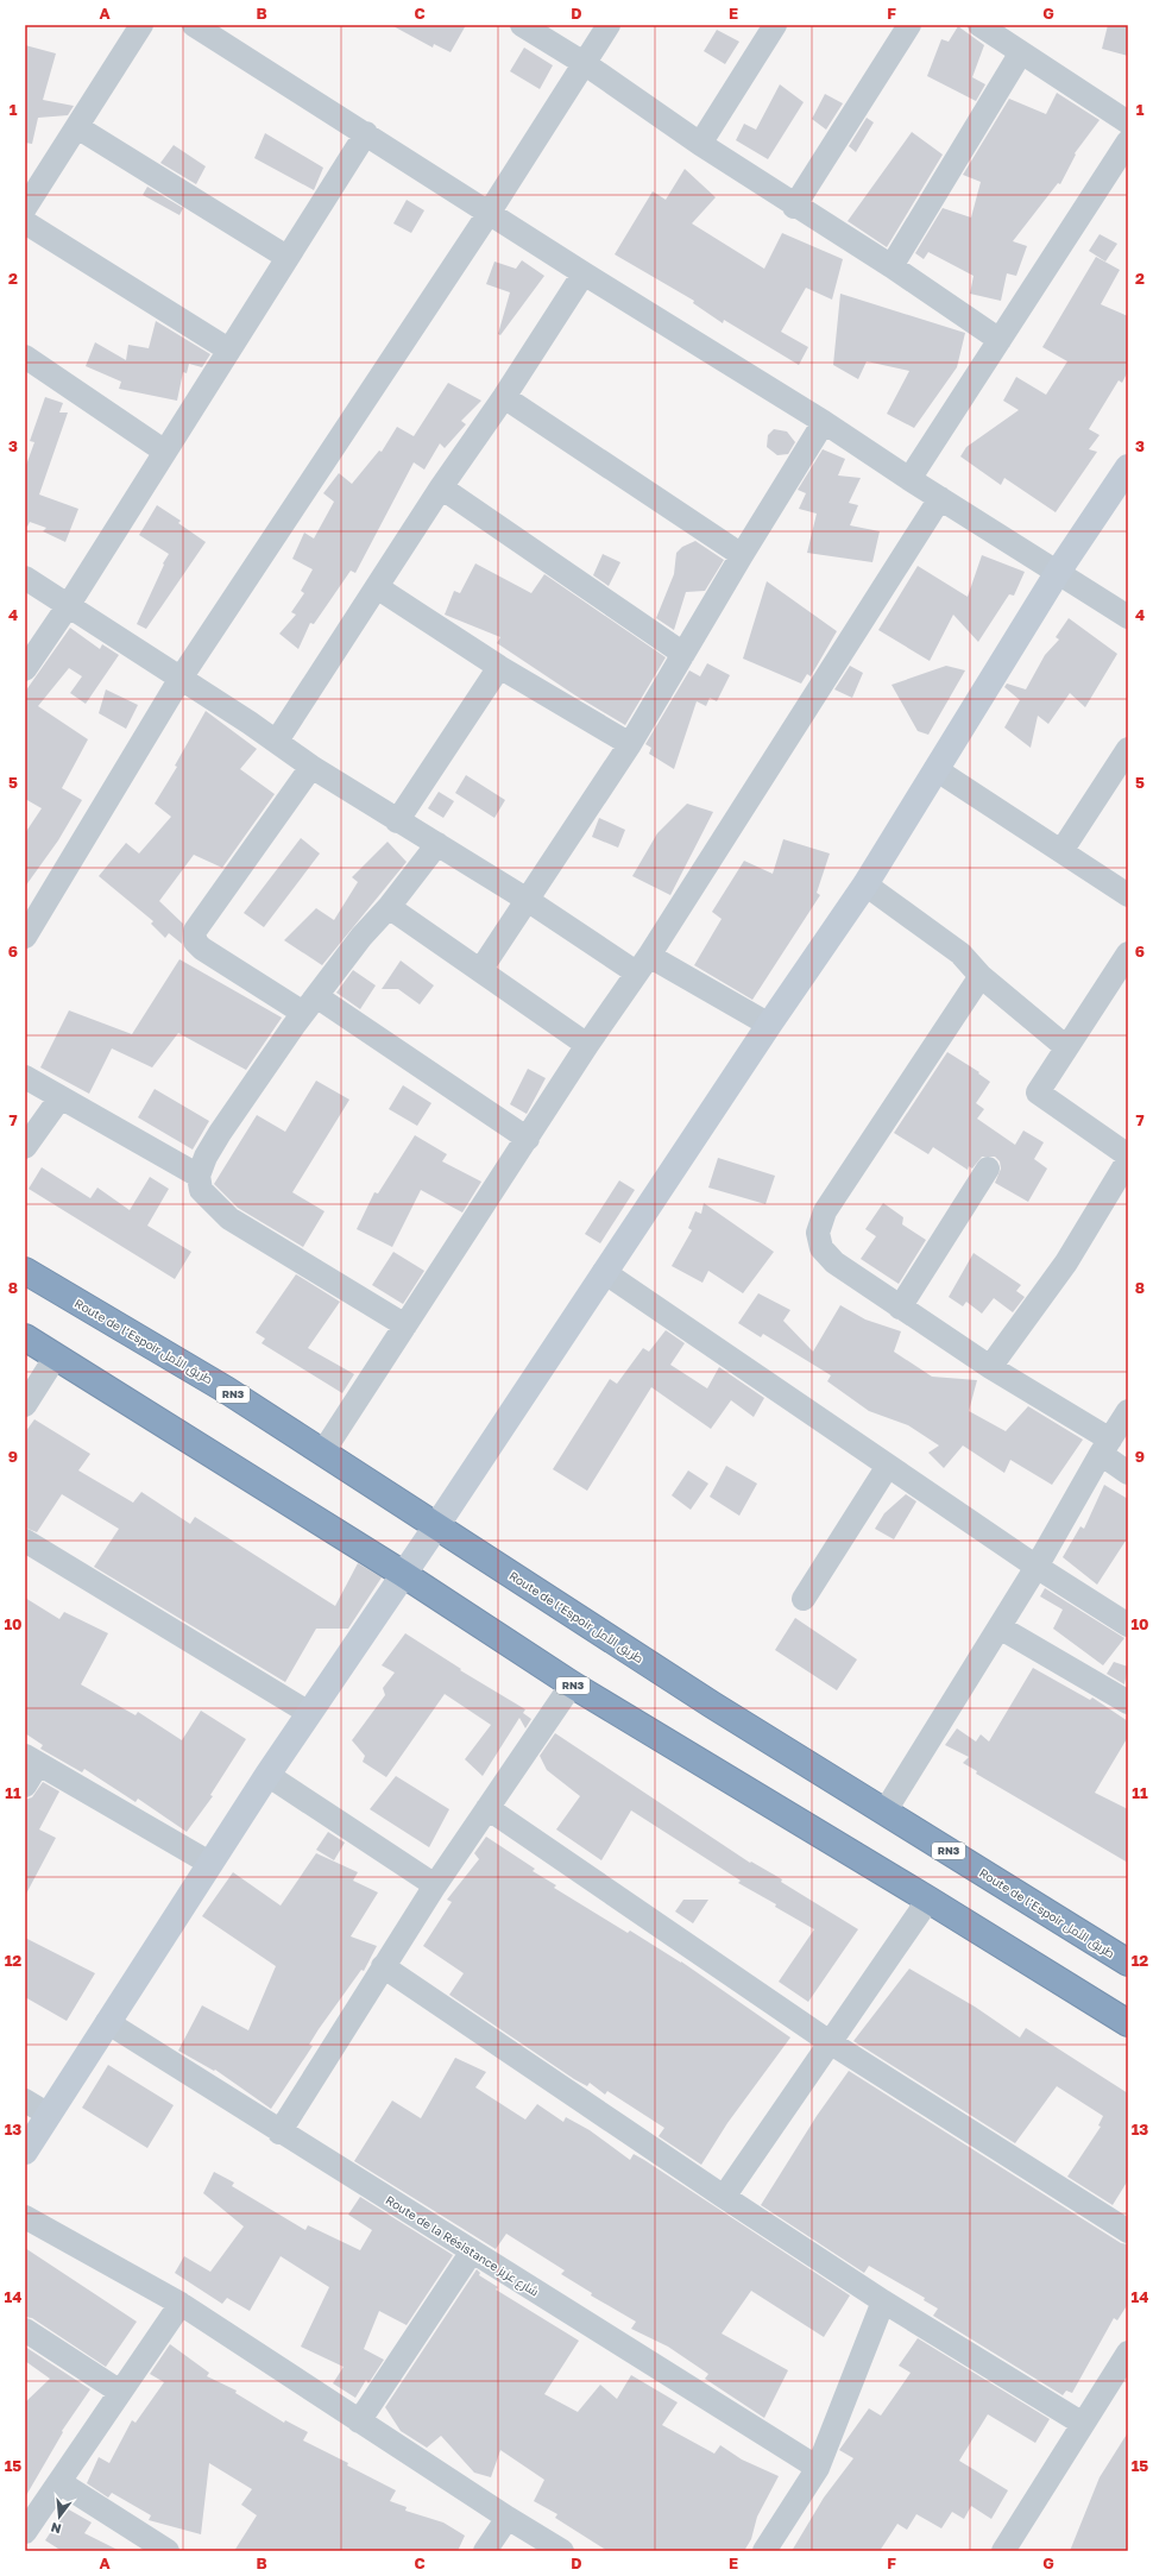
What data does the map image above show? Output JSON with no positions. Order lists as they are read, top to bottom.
{
  "streets": {
    "highway": ["Route de l’Espoir طريق الأمل", "RN3"],
    "street": ["Route de la Résistance شارع عزيز"]
  },
  "north": "bottom",
  "grid": {
    "columns": [
      "A",
      "B",
      "C",
      "D",
      "E",
      "F",
      "G"
    ],
    "rows": [
      "1",
      "2",
      "3",
      "4",
      "5",
      "6",
      "7",
      "8",
      "9",
      "10",
      "11",
      "12",
      "13",
      "14",
      "15"
    ]
  }
}
